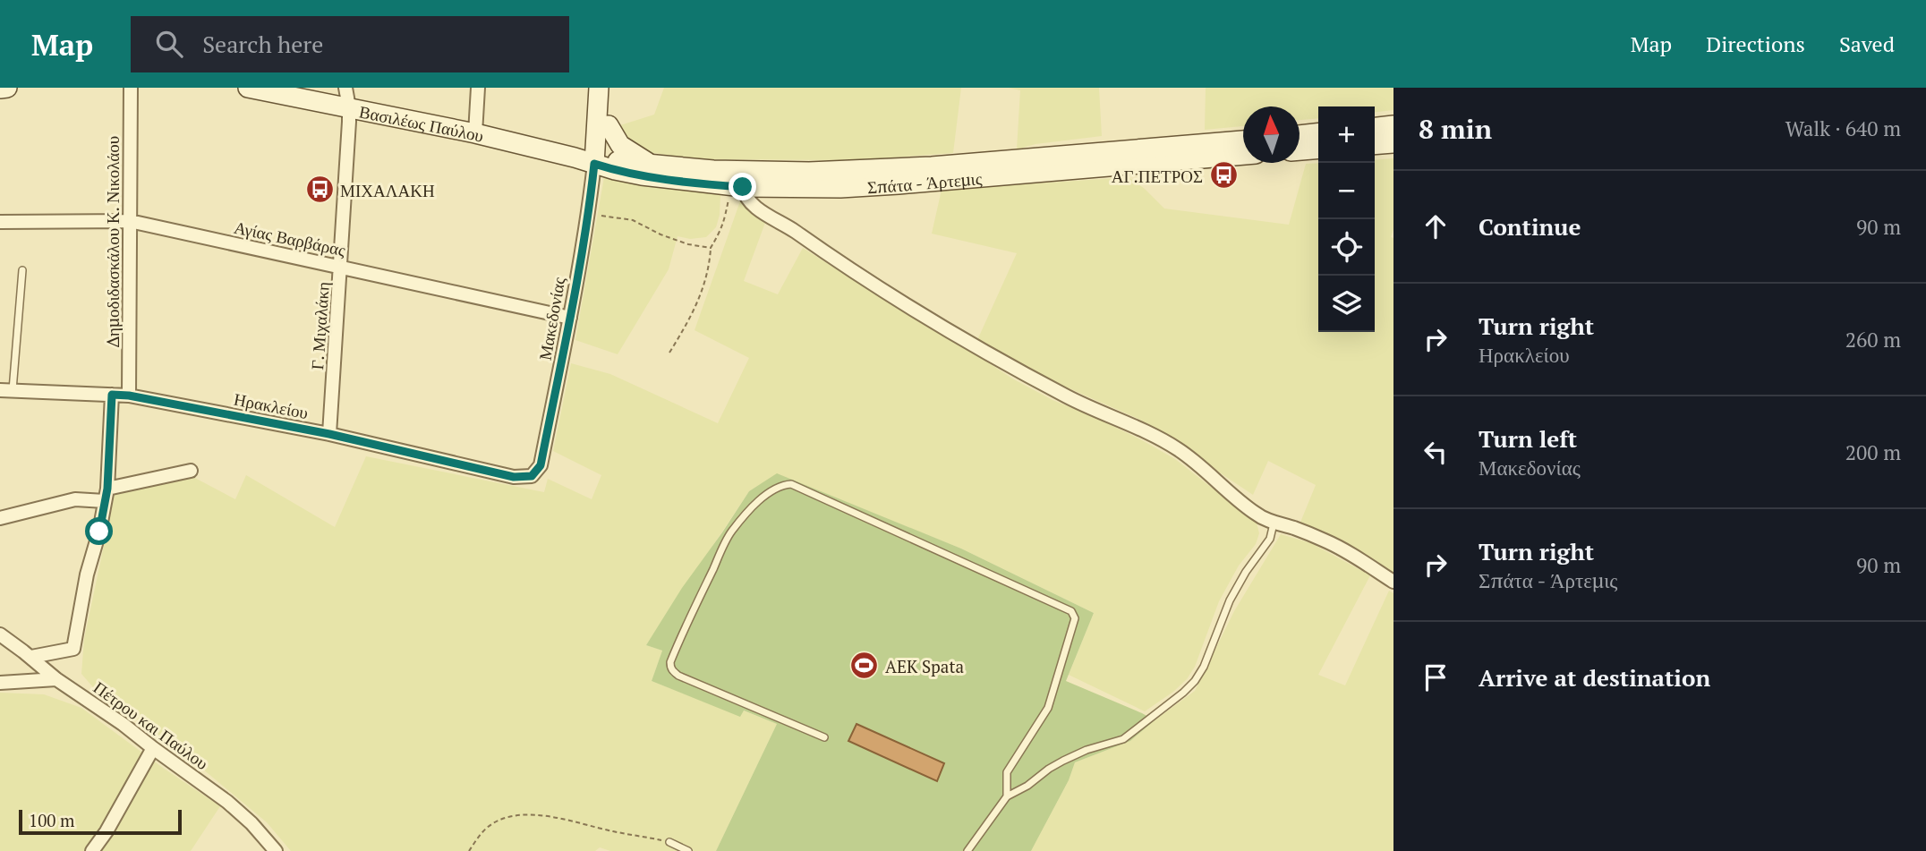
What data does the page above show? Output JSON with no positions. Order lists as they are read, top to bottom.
{
  "streets": {
    "main road": ["Βασιλέως Παύλου", "Σπάτα - Άρτεμις"],
    "street": [
      "Αγίας Βαρβάρας",
      "Δημοδιδασκάλου Κ. Νικολάου",
      "Μακεδονίας",
      "Γ. Μιχαλάκη",
      "Ηρακλείου",
      "Πέτρου και Παύλου"
    ]
  },
  "crossings": [
    ["Βασιλέως Παύλου", "Σπάτα - Άρτεμις"],
    ["Βασιλέως Παύλου", "Μακεδονίας"],
    ["Βασιλέως Παύλου", "Γ. Μιχαλάκη"],
    ["Σπάτα - Άρτεμις", "Μακεδονίας"],
    ["Αγίας Βαρβάρας", "Δημοδιδασκάλου Κ. Νικολάου"],
    ["Αγίας Βαρβάρας", "Μακεδονίας"],
    ["Αγίας Βαρβάρας", "Γ. Μιχαλάκη"],
    ["Δημοδιδασκάλου Κ. Νικολάου", "Ηρακλείου"],
    ["Μακεδονίας", "Ηρακλείου"],
    ["Γ. Μιχαλάκη", "Ηρακλείου"]
  ],
  "places": {
    "bus stop": ["ΑΓ.ΠΕΤΡΟΣ", "ΜΙΧΑΛΑΚΗ"],
    "sports": ["AEK Spata"]
  },
  "scale_bar": "100 m",
  "north": "top",
  "page": {
    "header": "Map",
    "search": "Search here",
    "nav": ["Map", "Directions", "Saved"],
    "heading": ["8 min", "Walk · 640 m"],
    "map_buttons": ["+", "−"],
    "list": [
      ["Continue", "90 m"],
      ["Turn right", "Ηρακλείου", "260 m"],
      ["Turn left", "Μακεδονίας", "200 m"],
      ["Turn right", "Σπάτα - Άρτεμις", "90 m"],
      "Arrive at destination"
    ],
    "scale": "100 m"
  }
}
